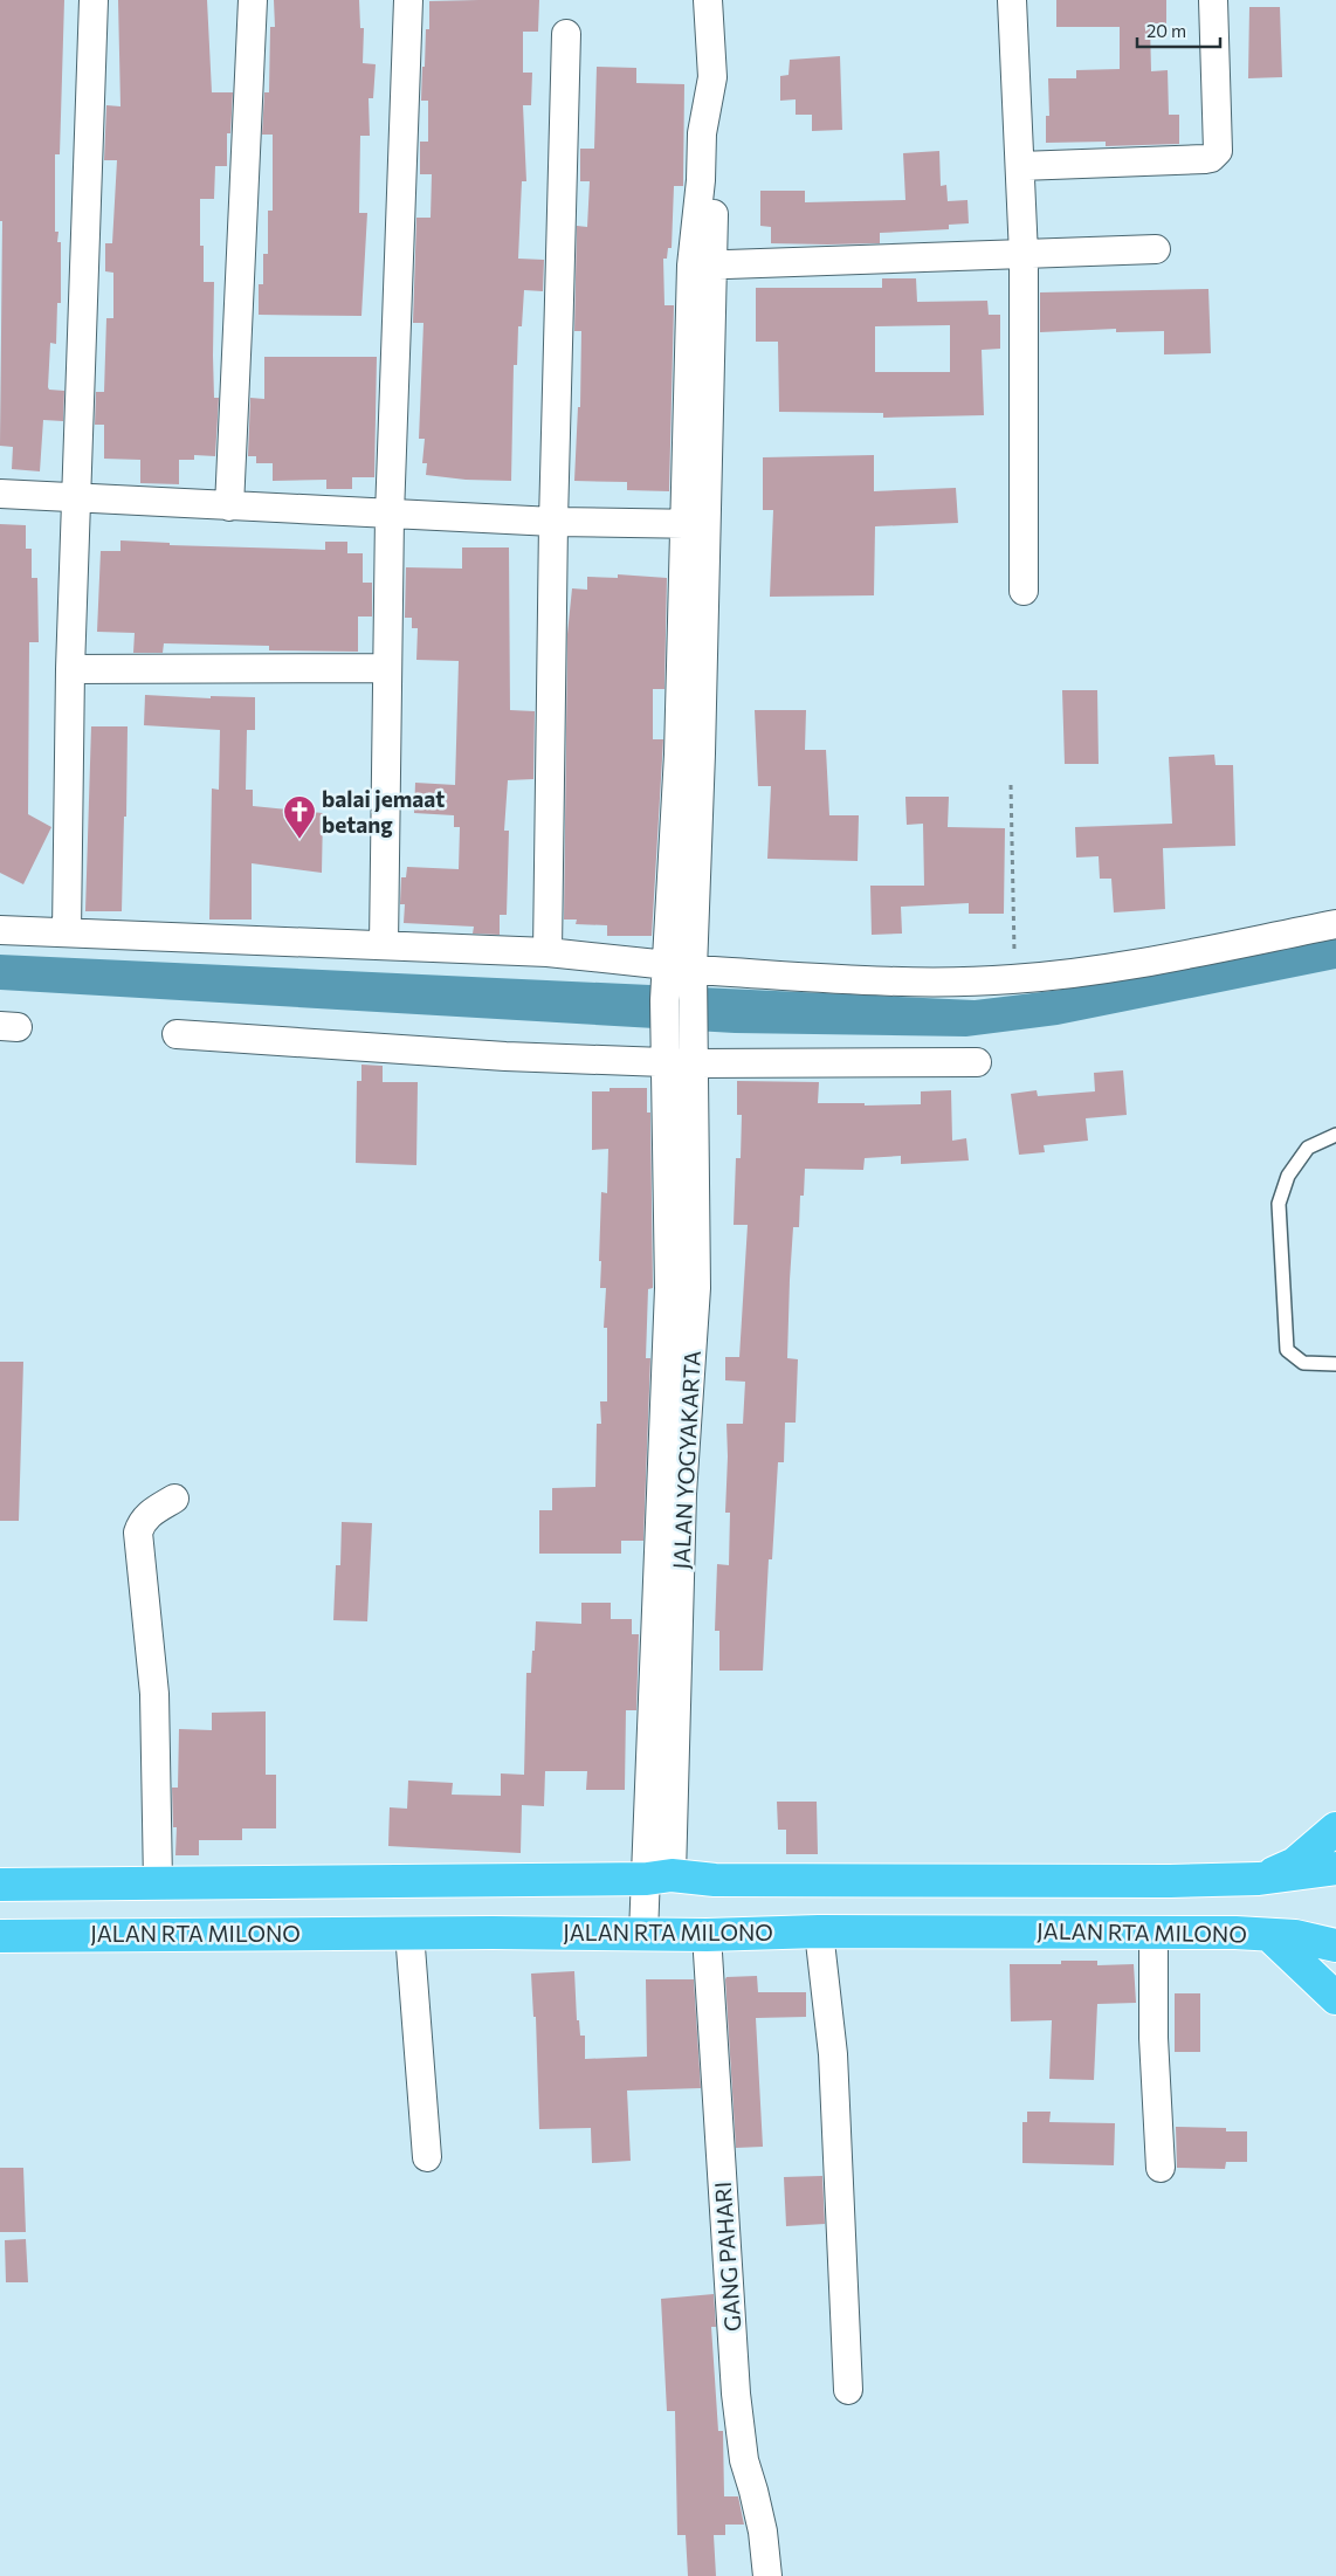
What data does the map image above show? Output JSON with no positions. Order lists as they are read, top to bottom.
{
  "streets": {
    "highway": ["JALAN RTA MILONO"],
    "street": ["JALAN YOGYAKARTA", "GANG PAHARI"]
  },
  "crossings": [
    ["JALAN RTA MILONO", "GANG PAHARI"]
  ],
  "places": {
    "church": ["balai jemaat betang"]
  },
  "scale_bar": "20 m"
}
